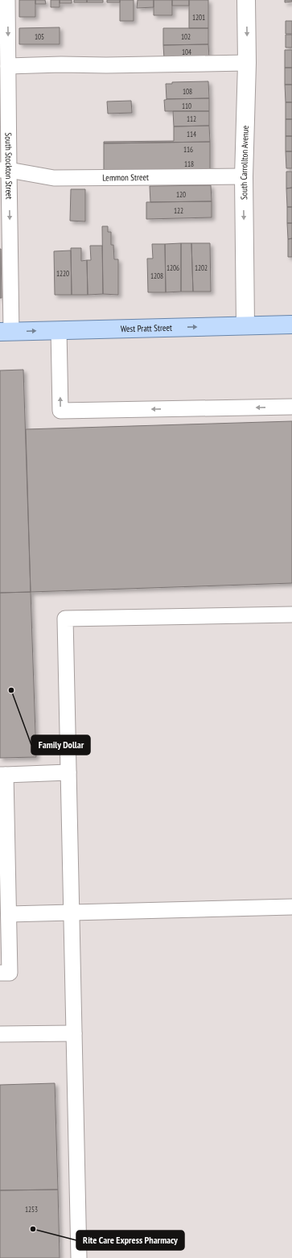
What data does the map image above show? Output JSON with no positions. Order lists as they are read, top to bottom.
{
  "streets": {
    "main road": ["West Pratt Street"],
    "street": ["South Carrollton Avenue"],
    "lane": ["South Stockton Street", "Lemmon Street"]
  },
  "crossings": [
    ["South Carrollton Avenue", "Lemmon Street"],
    ["South Carrollton Avenue", "West Pratt Street"],
    ["South Stockton Street", "Lemmon Street"],
    ["South Stockton Street", "West Pratt Street"]
  ],
  "one_way": ["South Carrollton Avenue", "South Stockton Street", "West Pratt Street"],
  "places": ["Family Dollar", "Rite Care Express Pharmacy"],
  "house_numbers": [
    "1201",
    "105",
    "102",
    "104",
    "108",
    "110",
    "112",
    "114",
    "116",
    "118",
    "120",
    "122",
    "1206",
    "1202",
    "1220",
    "1208",
    "1253"
  ]
}
